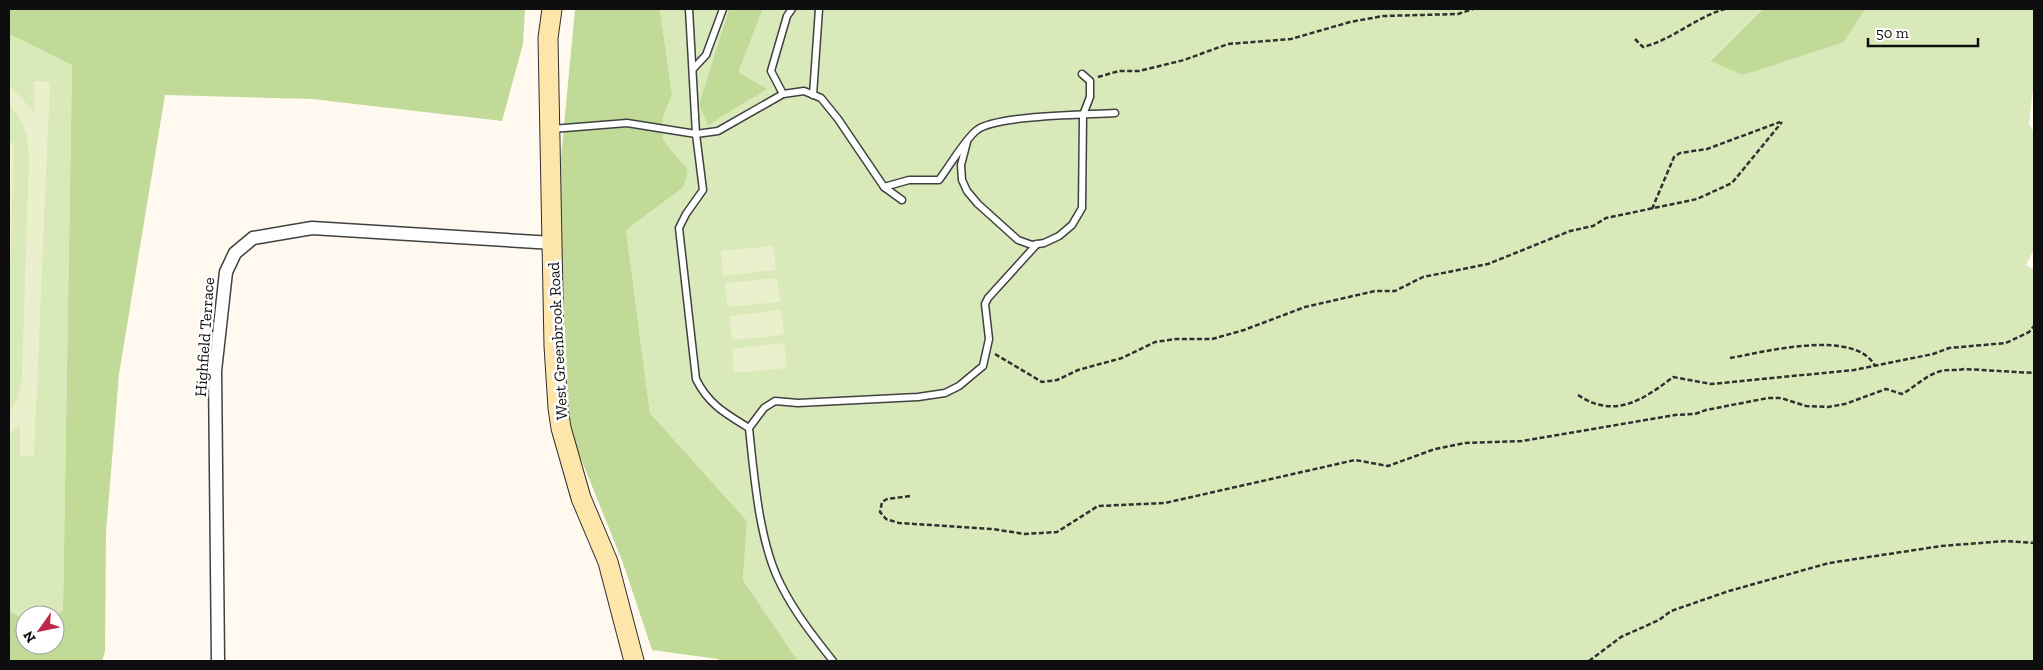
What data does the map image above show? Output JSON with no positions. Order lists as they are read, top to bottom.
{
  "streets": {
    "street": ["Highfield Terrace", "West Greenbrook Road"]
  },
  "crossings": [
    ["Highfield Terrace", "West Greenbrook Road"]
  ],
  "scale_bar": "50 m",
  "north": "bottom left"
}
